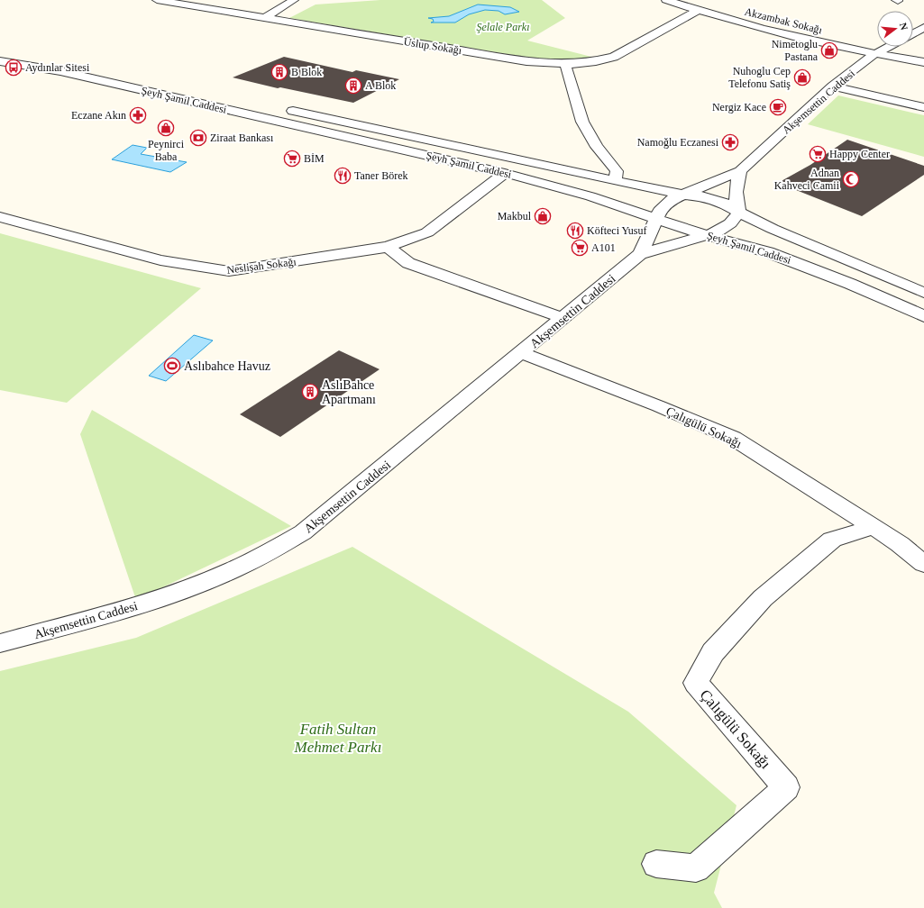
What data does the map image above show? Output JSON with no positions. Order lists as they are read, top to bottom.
{
  "streets": {
    "street": [
      "Akzambak Sokağı",
      "Üslup Sokağı",
      "Şeyh Şamil Caddesi",
      "Akşemsettin Caddesi",
      "Neslişah Sokağı",
      "Çalıgülü Sokağı"
    ]
  },
  "crossings": [
    ["Akzambak Sokağı", "Üslup Sokağı"],
    ["Akzambak Sokağı", "Akşemsettin Caddesi"],
    ["Şeyh Şamil Caddesi", "Akşemsettin Caddesi"],
    ["Şeyh Şamil Caddesi", "Neslişah Sokağı"],
    ["Akşemsettin Caddesi", "Çalıgülü Sokağı"]
  ],
  "parks": ["Şelale Parkı", "Fatih Sultan Mehmet Parkı"],
  "places": {
    "shop": [
      "Nimetoglu Pastana",
      "Nuhoglu Cep Telefonu Satiş",
      "Peynirci Baba",
      "Makbul"
    ],
    "bus stop": ["Aydınlar Sitesi"],
    "building": ["B Blok", "A Blok", "AslıBahce Apartmanı"],
    "cafe": ["Nergiz Kace"],
    "pharmacy": ["Eczane Akın", "Namoğlu Eczanesi"],
    "bank": ["Ziraat Bankası"],
    "supermarket": ["Happy Center", "BİM", "A101"],
    "restaurant": ["Taner Börek", "Köfteci Yusuf"],
    "mosque": ["Adnan Kahveci Camii"],
    "sports": ["Aslıbahce Havuz"]
  },
  "north": "right"
}
